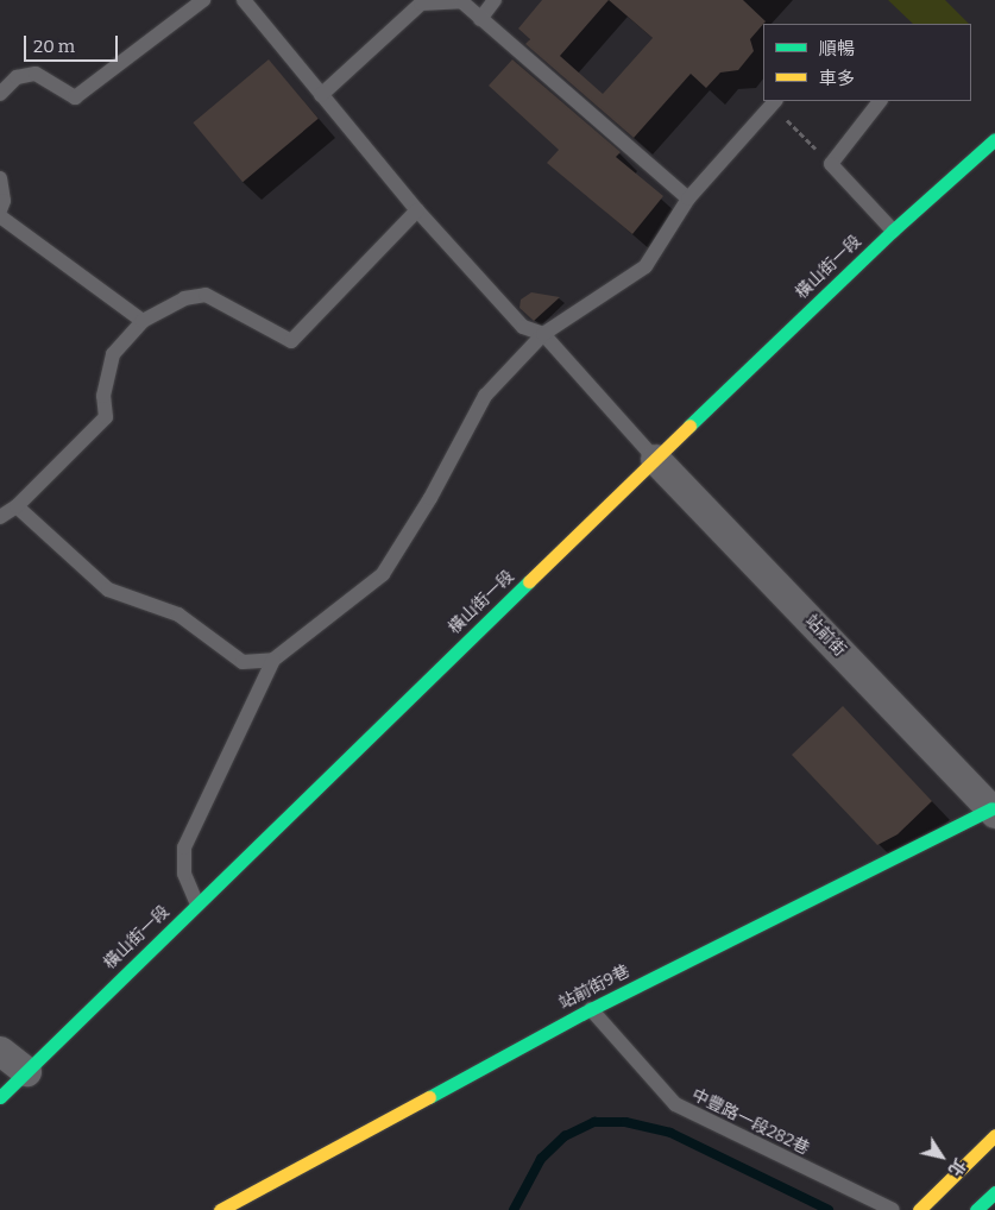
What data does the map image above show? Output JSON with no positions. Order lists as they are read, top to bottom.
{
  "streets": {
    "street": ["橫山街一段", "站前街", "站前街9巷"],
    "lane": ["中豐路一段282巷"]
  },
  "crossings": [
    ["橫山街一段", "站前街"],
    ["站前街", "站前街9巷"],
    ["站前街9巷", "中豐路一段282巷"]
  ],
  "legend": ["順暢", "車多"],
  "scale_bar": "20 m",
  "north": "bottom right"
}
